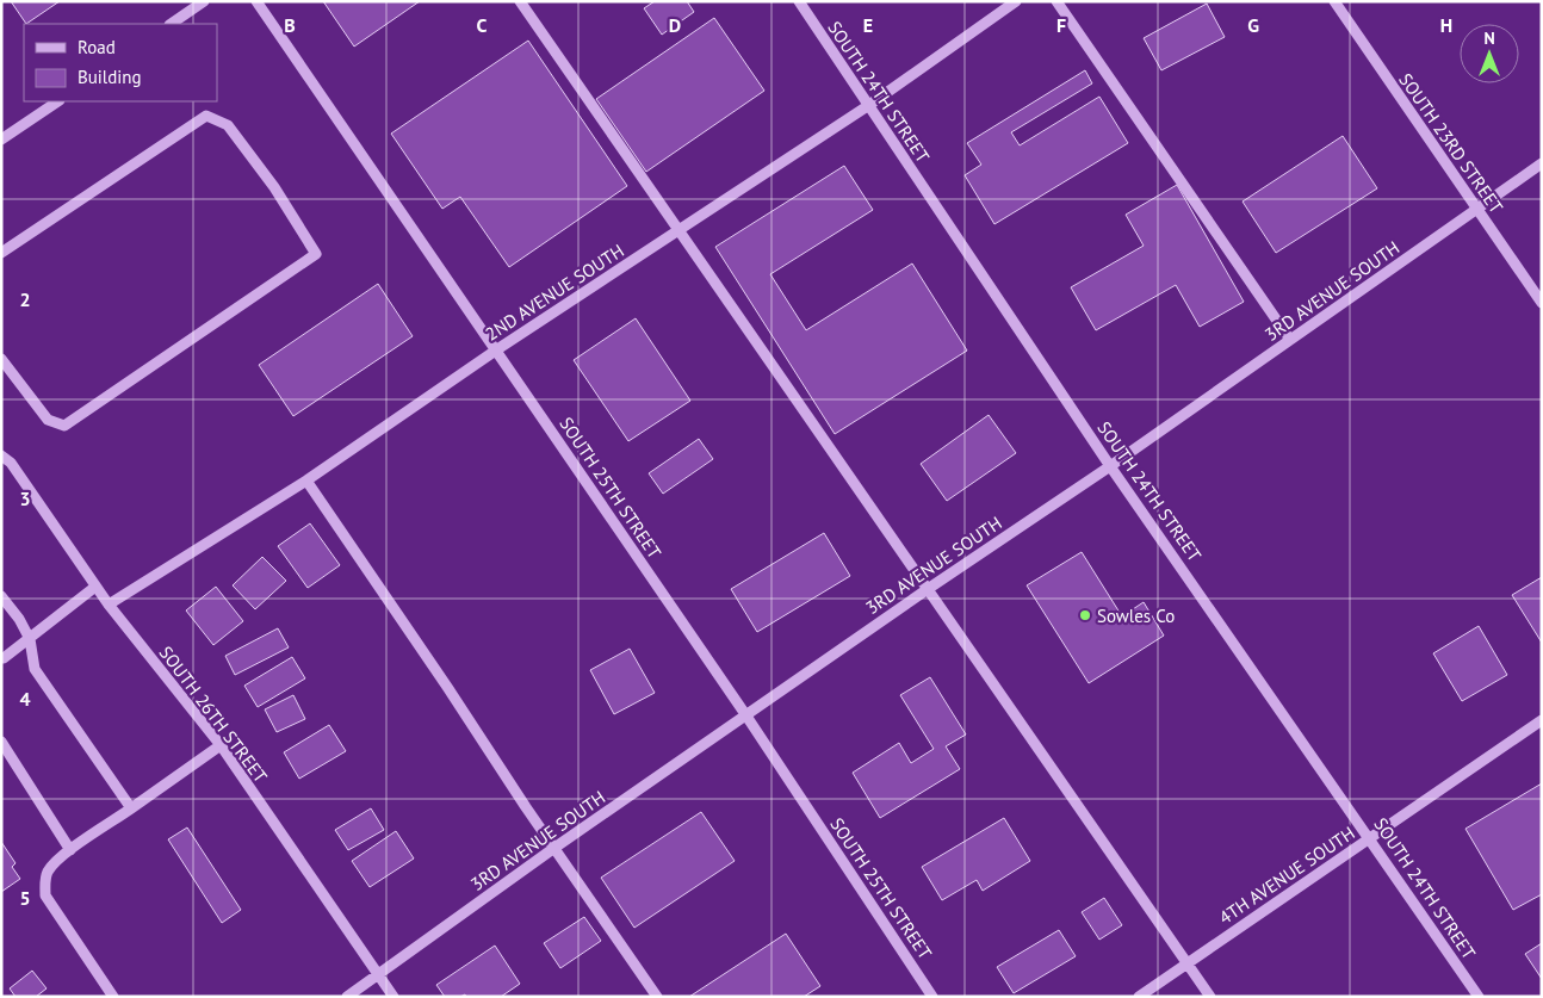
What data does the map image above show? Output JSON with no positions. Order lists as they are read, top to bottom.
{
  "streets": {
    "street": [
      "SOUTH 24TH STREET",
      "SOUTH 23RD STREET",
      "3RD AVENUE SOUTH",
      "2ND AVENUE SOUTH",
      "SOUTH 25TH STREET",
      "SOUTH 26TH STREET",
      "4TH AVENUE SOUTH"
    ]
  },
  "crossings": [
    ["SOUTH 24TH STREET", "3RD AVENUE SOUTH"],
    ["SOUTH 24TH STREET", "2ND AVENUE SOUTH"],
    ["SOUTH 24TH STREET", "4TH AVENUE SOUTH"],
    ["SOUTH 23RD STREET", "3RD AVENUE SOUTH"],
    ["3RD AVENUE SOUTH", "SOUTH 25TH STREET"],
    ["3RD AVENUE SOUTH", "SOUTH 26TH STREET"],
    ["2ND AVENUE SOUTH", "SOUTH 25TH STREET"],
    ["2ND AVENUE SOUTH", "SOUTH 26TH STREET"]
  ],
  "places": ["Sowles Co"],
  "legend": ["Road", "Building"],
  "north": "top",
  "grid": {
    "columns": [
      "B",
      "C",
      "D",
      "E",
      "F",
      "G",
      "H"
    ],
    "rows": [
      "2",
      "3",
      "4",
      "5"
    ]
  }
}
